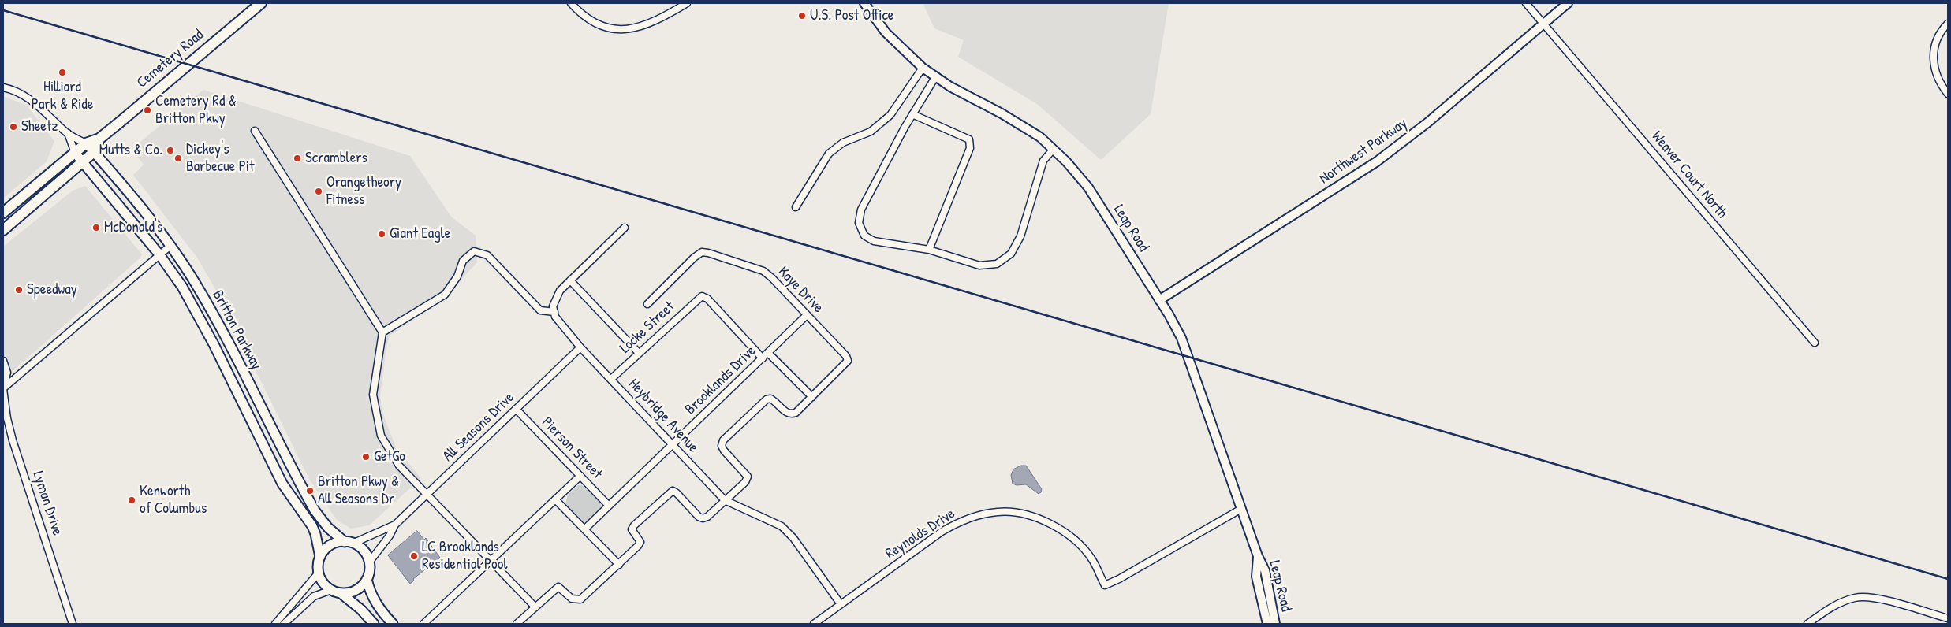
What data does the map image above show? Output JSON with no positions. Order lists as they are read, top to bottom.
{
  "streets": {
    "main road": ["Cemetery Road", "Britton Parkway"],
    "street": [
      "Northwest Parkway",
      "Weaver Court North",
      "Leap Road",
      "Kaye Drive",
      "Locke Street",
      "Brooklands Drive",
      "Heybridge Avenue",
      "All Seasons Drive",
      "Pierson Street",
      "Lyman Drive",
      "Reynolds Drive"
    ]
  },
  "crossings": [
    ["Cemetery Road", "Britton Parkway"],
    ["Northwest Parkway", "Weaver Court North"],
    ["Northwest Parkway", "Leap Road"],
    ["Leap Road", "Reynolds Drive"],
    ["Kaye Drive", "Brooklands Drive"],
    ["Locke Street", "Brooklands Drive"],
    ["Locke Street", "Heybridge Avenue"],
    ["Britton Parkway", "All Seasons Drive"],
    ["Brooklands Drive", "Heybridge Avenue"],
    ["Brooklands Drive", "Pierson Street"],
    ["Heybridge Avenue", "All Seasons Drive"],
    ["Heybridge Avenue", "Reynolds Drive"],
    ["All Seasons Drive", "Pierson Street"]
  ],
  "places": [
    "U.S. Post Office",
    "Hilliard Park & Ride",
    "Cemetery Rd & Britton Pkwy",
    "Sheetz",
    "Mutts & Co.",
    "Dickey's Barbecue Pit",
    "Scramblers",
    "Orangetheory Fitness",
    "McDonald's",
    "Giant Eagle",
    "Speedway",
    "GetGo",
    "Britton Pkwy & All Seasons Dr",
    "Kenworth of Columbus",
    "LC Brooklands Residential Pool"
  ]
}
